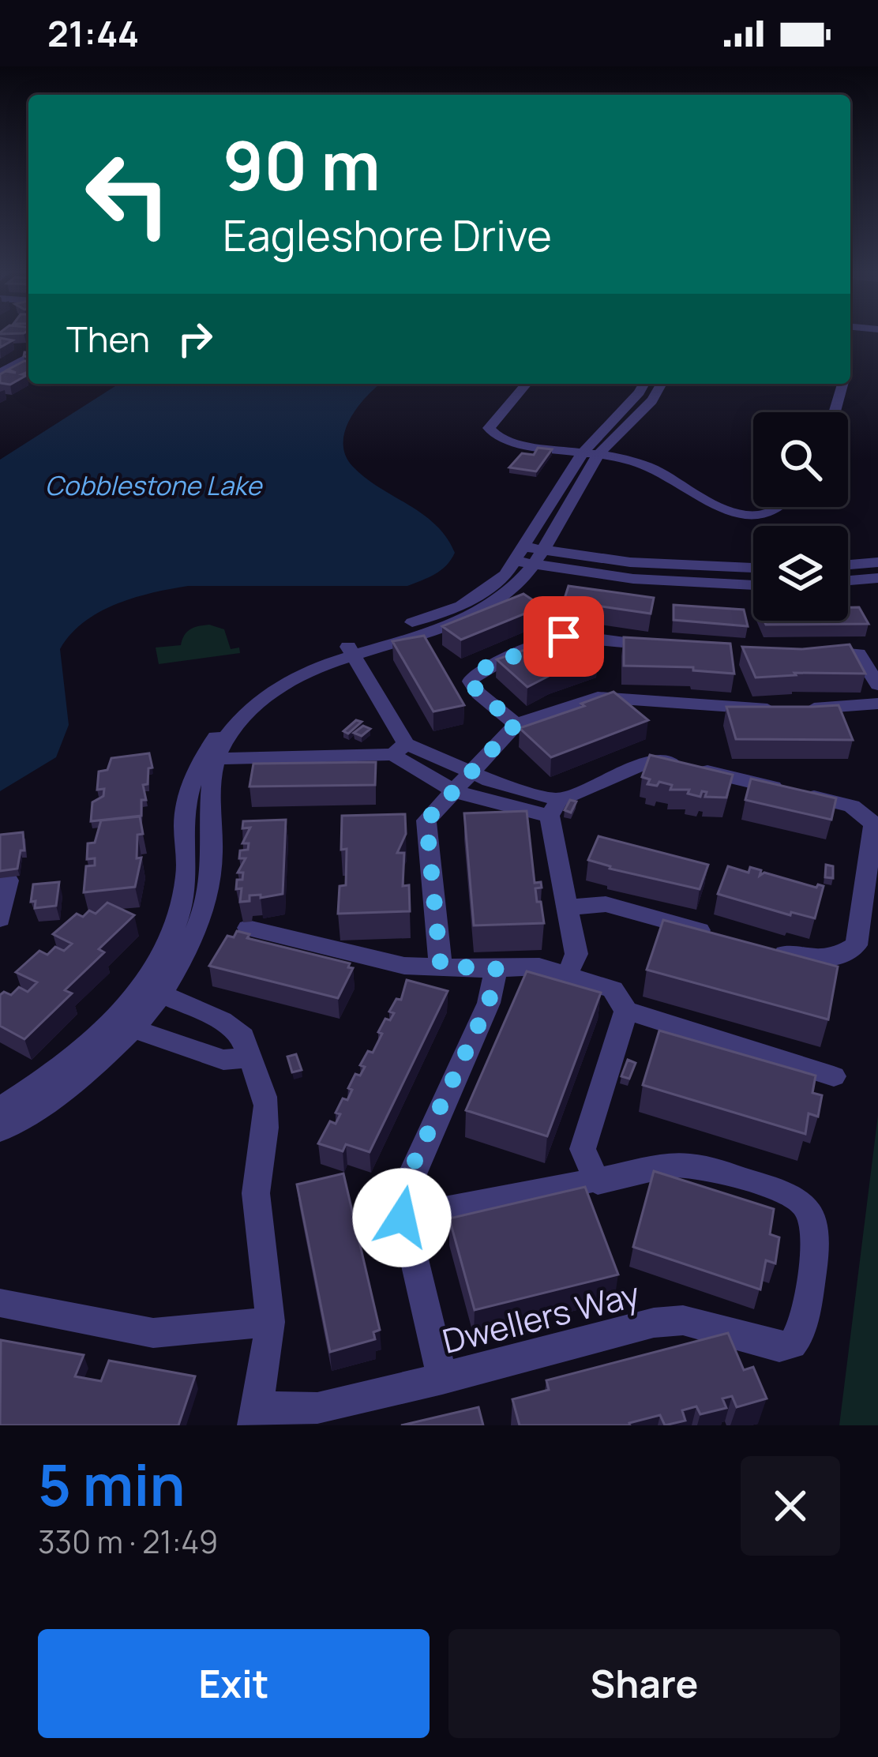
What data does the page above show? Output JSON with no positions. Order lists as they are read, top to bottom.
{
  "streets": {
    "street": ["Dwellers Way"]
  },
  "water": ["Cobblestone Lake"],
  "page": {
    "status": "21:44",
    "turn": ["90 m", "Eagleshore Drive"],
    "then": "Then",
    "heading": ["5 min", "330 m · 21:49"],
    "buttons": ["Exit", "Share"]
  }
}
